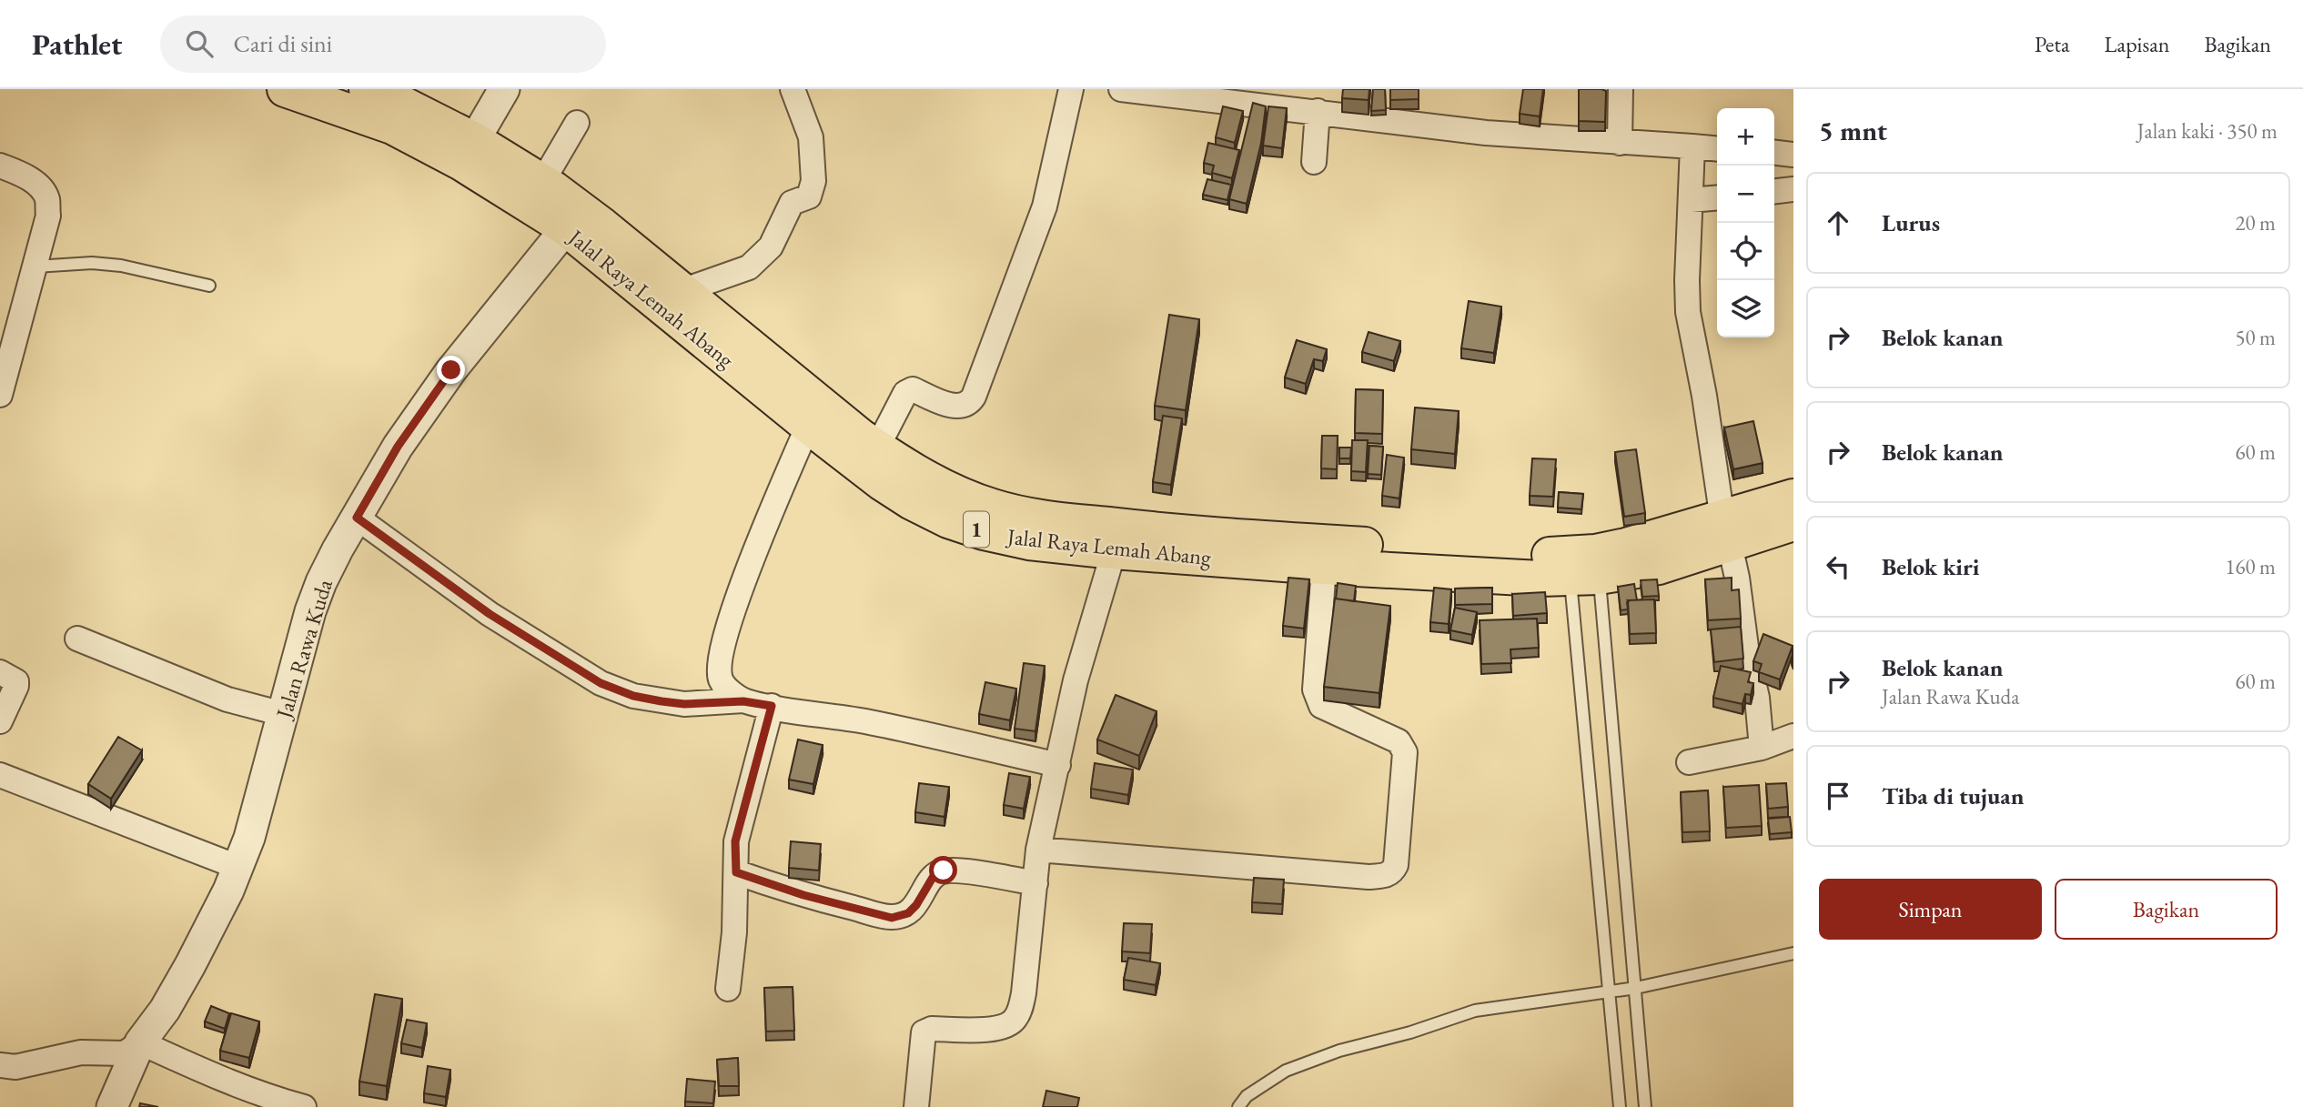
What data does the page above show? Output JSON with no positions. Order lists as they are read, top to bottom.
{
  "streets": {
    "highway": ["Jalal Raya Lemah Abang", "1"],
    "street": ["Jalan Rawa Kuda"]
  },
  "crossings": [
    ["Jalal Raya Lemah Abang", "Jalan Rawa Kuda"]
  ],
  "page": {
    "header": "Pathlet",
    "search": "Cari di sini",
    "nav": ["Peta", "Lapisan", "Bagikan"],
    "heading": ["5 mnt", "Jalan kaki · 350 m"],
    "map_buttons": ["+", "−"],
    "list": [
      ["Lurus", "20 m"],
      ["Belok kanan", "50 m"],
      ["Belok kanan", "60 m"],
      ["Belok kiri", "160 m"],
      ["Belok kanan", "Jalan Rawa Kuda", "60 m"],
      "Tiba di tujuan"
    ],
    "buttons": ["Simpan", "Bagikan"]
  }
}
